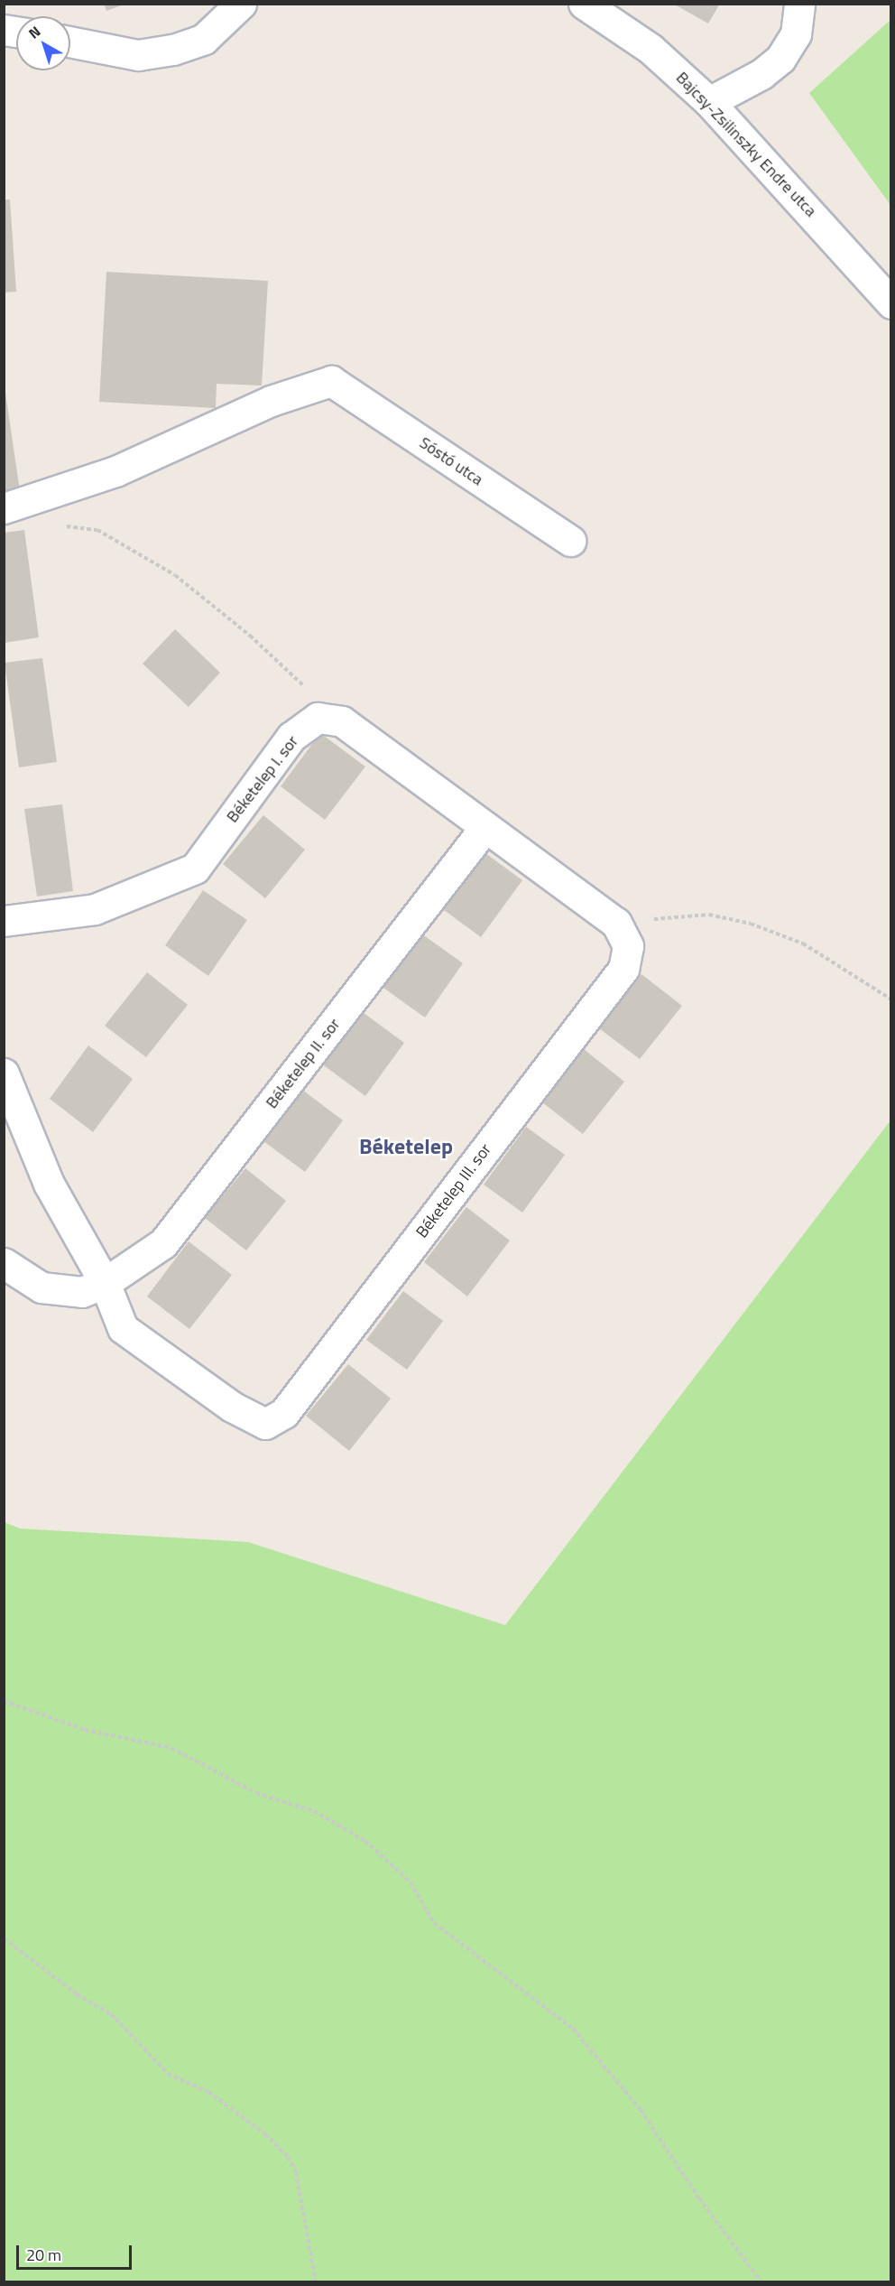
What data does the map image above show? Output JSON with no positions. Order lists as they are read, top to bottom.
{
  "streets": {
    "street": [
      "Bajcsy-Zsilinszky Endre utca",
      "Sóstó utca",
      "Béketelep I. sor",
      "Béketelep II. sor",
      "Béketelep III. sor"
    ]
  },
  "crossings": [
    ["Béketelep I. sor", "Béketelep II. sor"],
    ["Béketelep I. sor", "Béketelep III. sor"],
    ["Béketelep II. sor", "Béketelep III. sor"]
  ],
  "districts": ["Béketelep"],
  "scale_bar": "20 m",
  "north": "top left"
}
